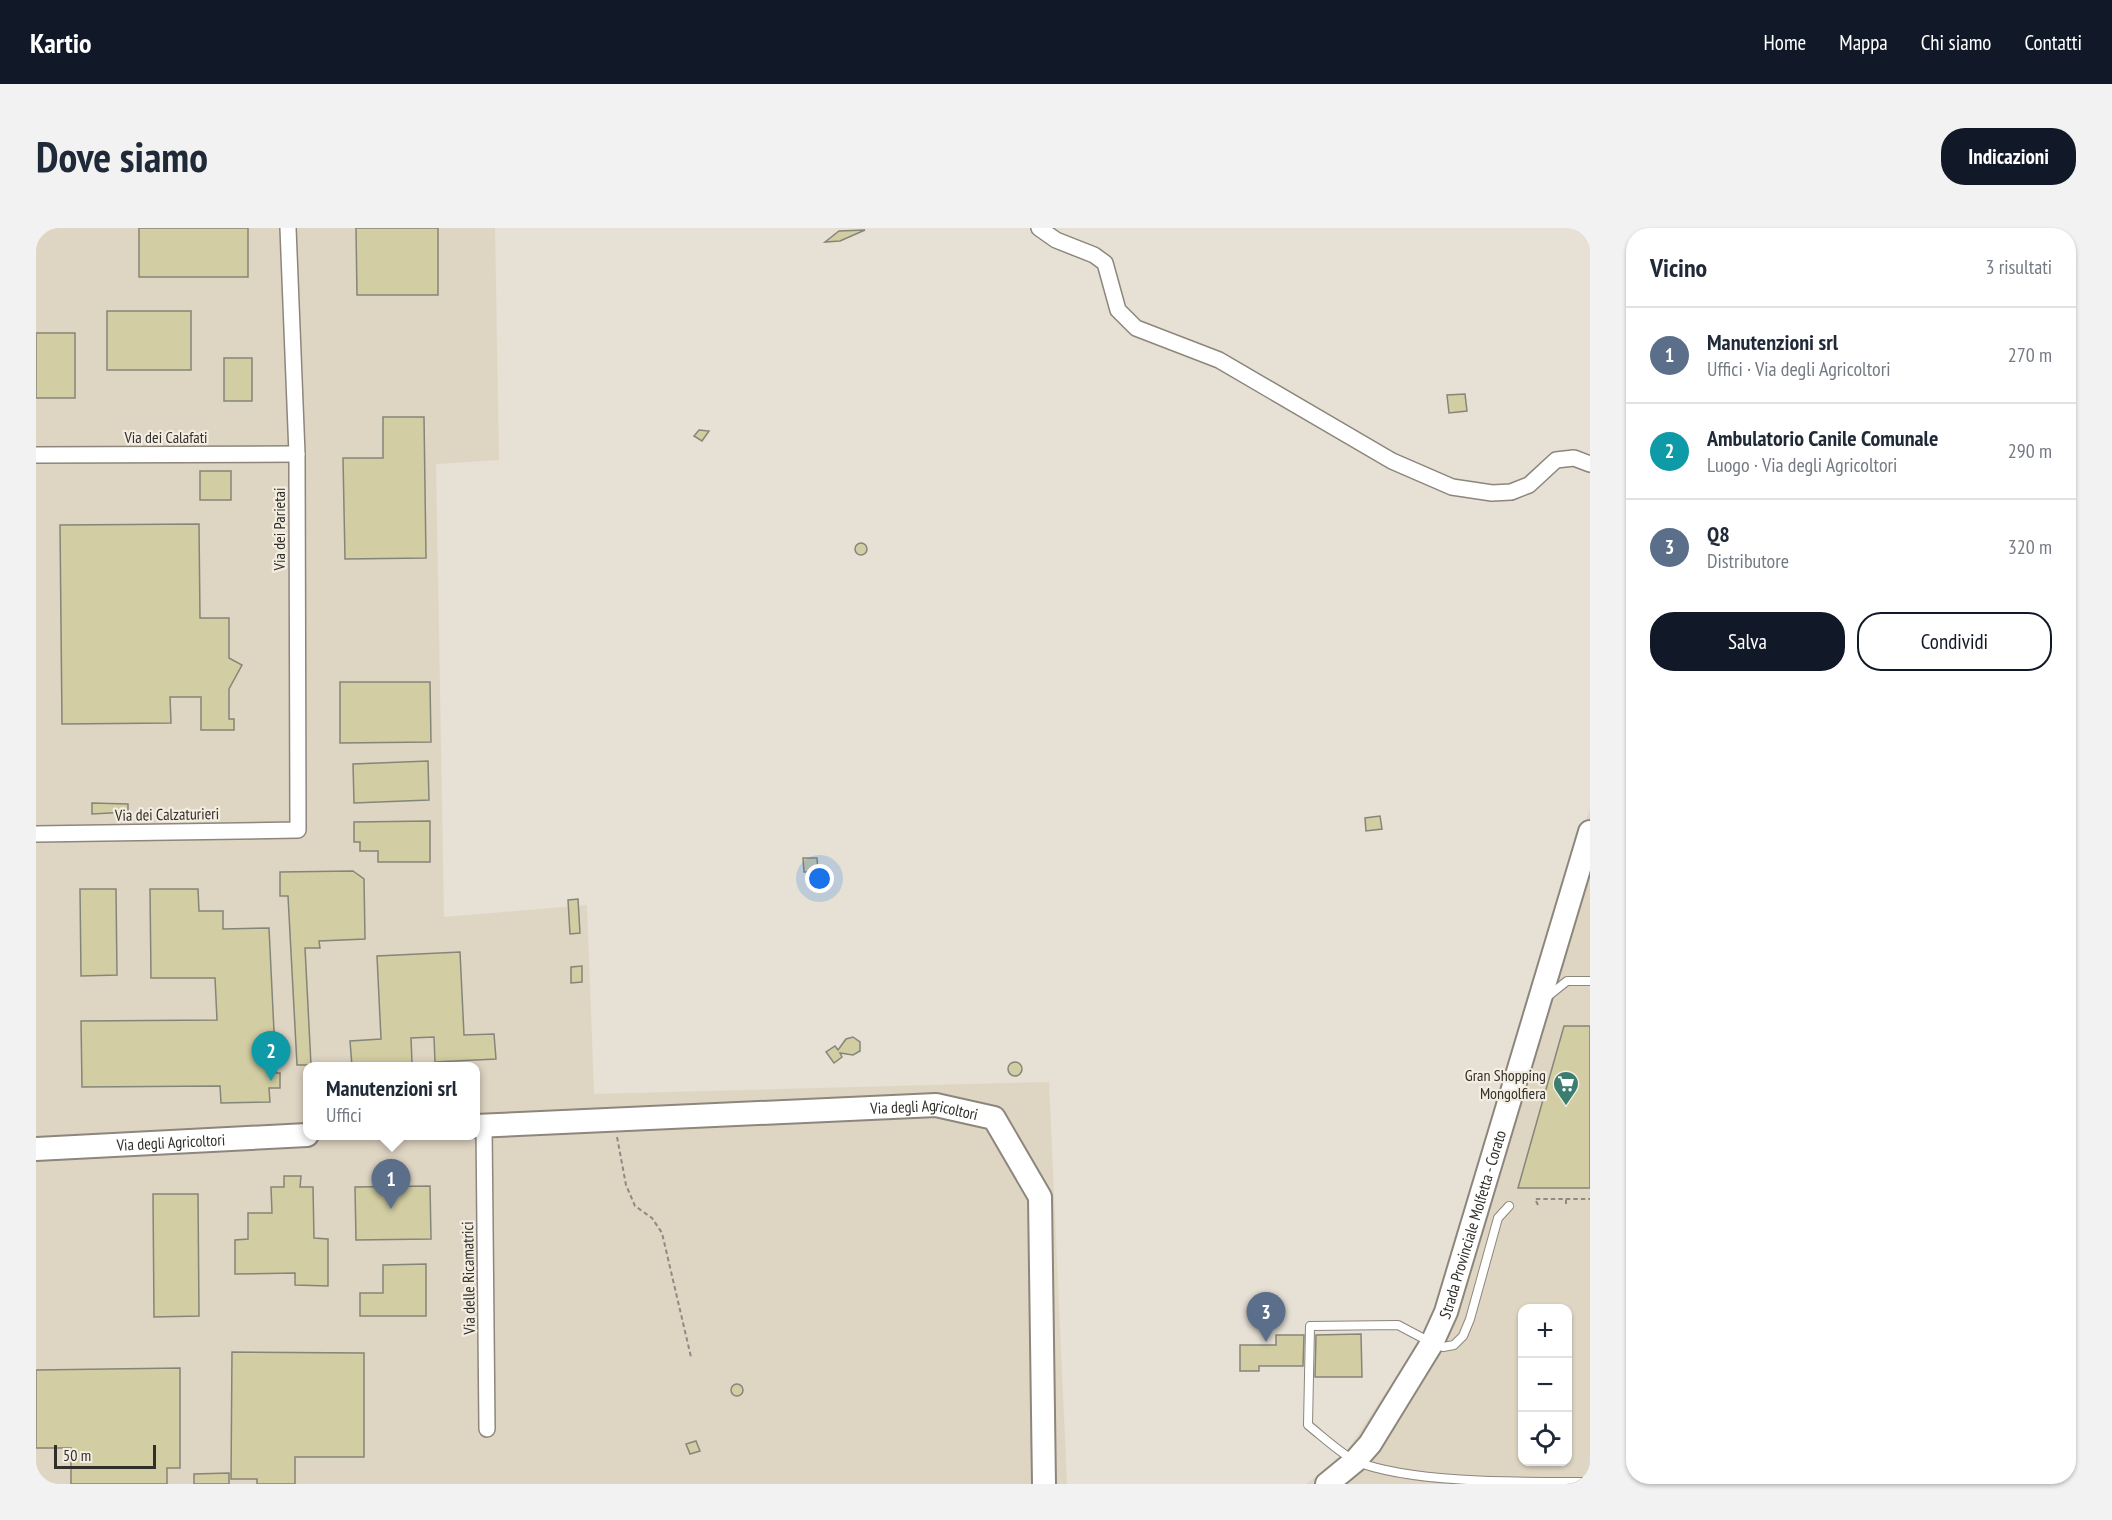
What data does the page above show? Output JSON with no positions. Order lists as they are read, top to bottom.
{
  "streets": {
    "street": [
      "Via dei Calafati",
      "Via dei Parietai",
      "Via dei Calzaturieri",
      "Via degli Agricoltori",
      "Strada Provinciale Molfetta - Corato",
      "Via delle Ricamatrici"
    ]
  },
  "crossings": [
    ["Via dei Calafati", "Via dei Parietai"],
    ["Via dei Parietai", "Via dei Calzaturieri"],
    ["Via degli Agricoltori", "Via delle Ricamatrici"]
  ],
  "places": {
    "supermarket": ["Gran Shopping Mongolfiera"]
  },
  "scale_bar": "50 m",
  "page": {
    "header": "Kartio",
    "nav": [
      "Home",
      "Mappa",
      "Chi siamo",
      "Contatti"
    ],
    "buttons": [
      "Indicazioni",
      ["Salva", "Condividi"]
    ],
    "title": "Dove siamo",
    "heading": ["Vicino", "3 risultati"],
    "list": [
      {
        "mark": "1",
        "name": "Manutenzioni srl",
        "note": "Uffici · Via degli Agricoltori",
        "value": "270 m"
      },
      {
        "mark": "2",
        "name": "Ambulatorio Canile Comunale",
        "note": "Luogo · Via degli Agricoltori",
        "value": "290 m"
      },
      {
        "mark": "3",
        "name": "Q8",
        "note": "Distributore",
        "value": "320 m"
      }
    ],
    "pins": ["2", "1", "3"],
    "popup": ["Manutenzioni srl", "Uffici"],
    "map_buttons": ["+", "−"],
    "scale": "50 m"
  }
}
